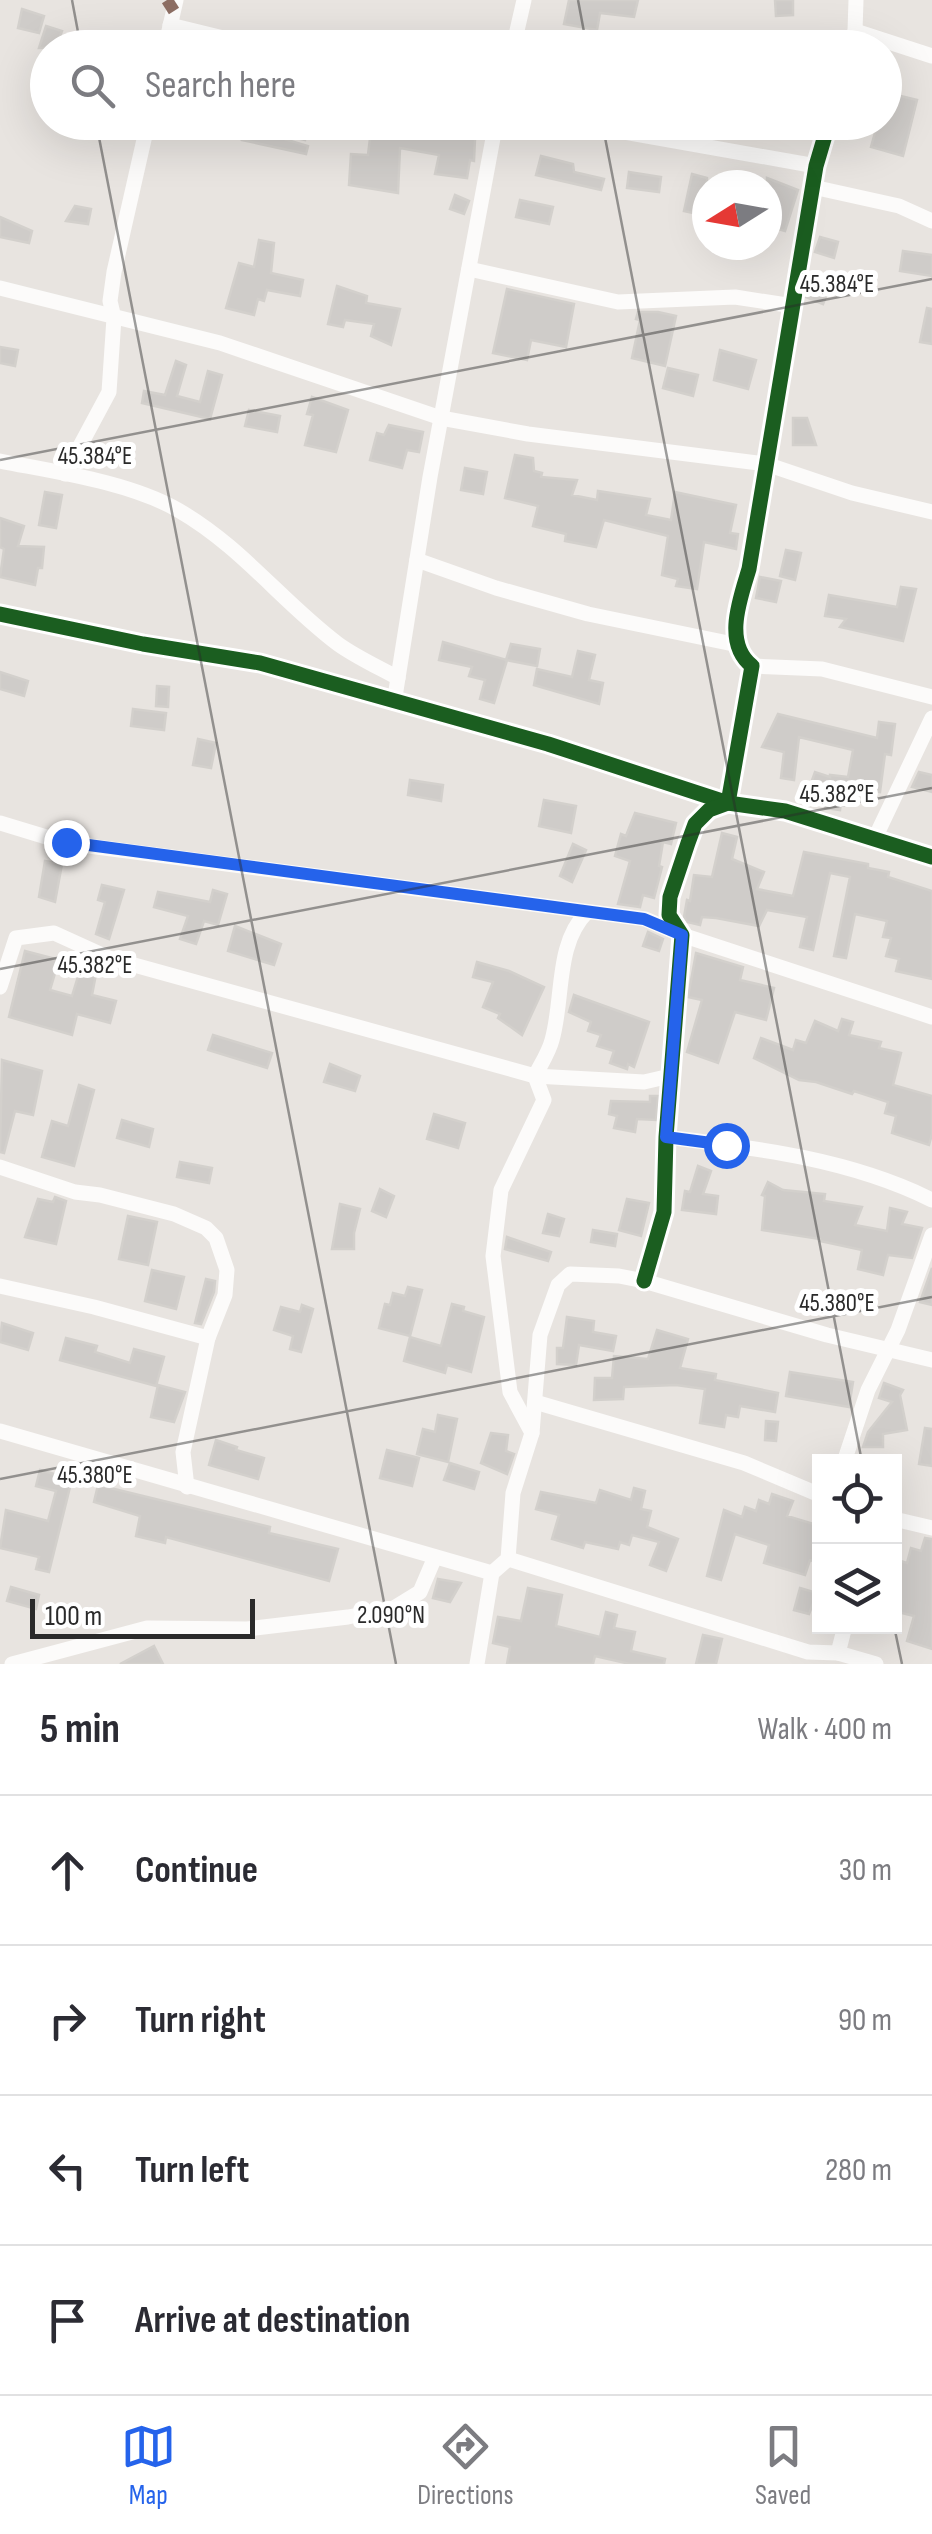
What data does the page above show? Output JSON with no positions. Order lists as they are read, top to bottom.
{
  "scale_bar": "100 m",
  "north": "left",
  "page": {
    "search": "Search here",
    "scale": "100 m",
    "heading": ["5 min", "Walk · 400 m"],
    "list": [
      ["Continue", "30 m"],
      ["Turn right", "90 m"],
      ["Turn left", "280 m"],
      "Arrive at destination"
    ],
    "nav": ["Map", "Directions", "Saved"]
  },
  "coordinates": [
    "45.384°E",
    "45.382°E",
    "45.380°E",
    "2.090°N"
  ]
}
